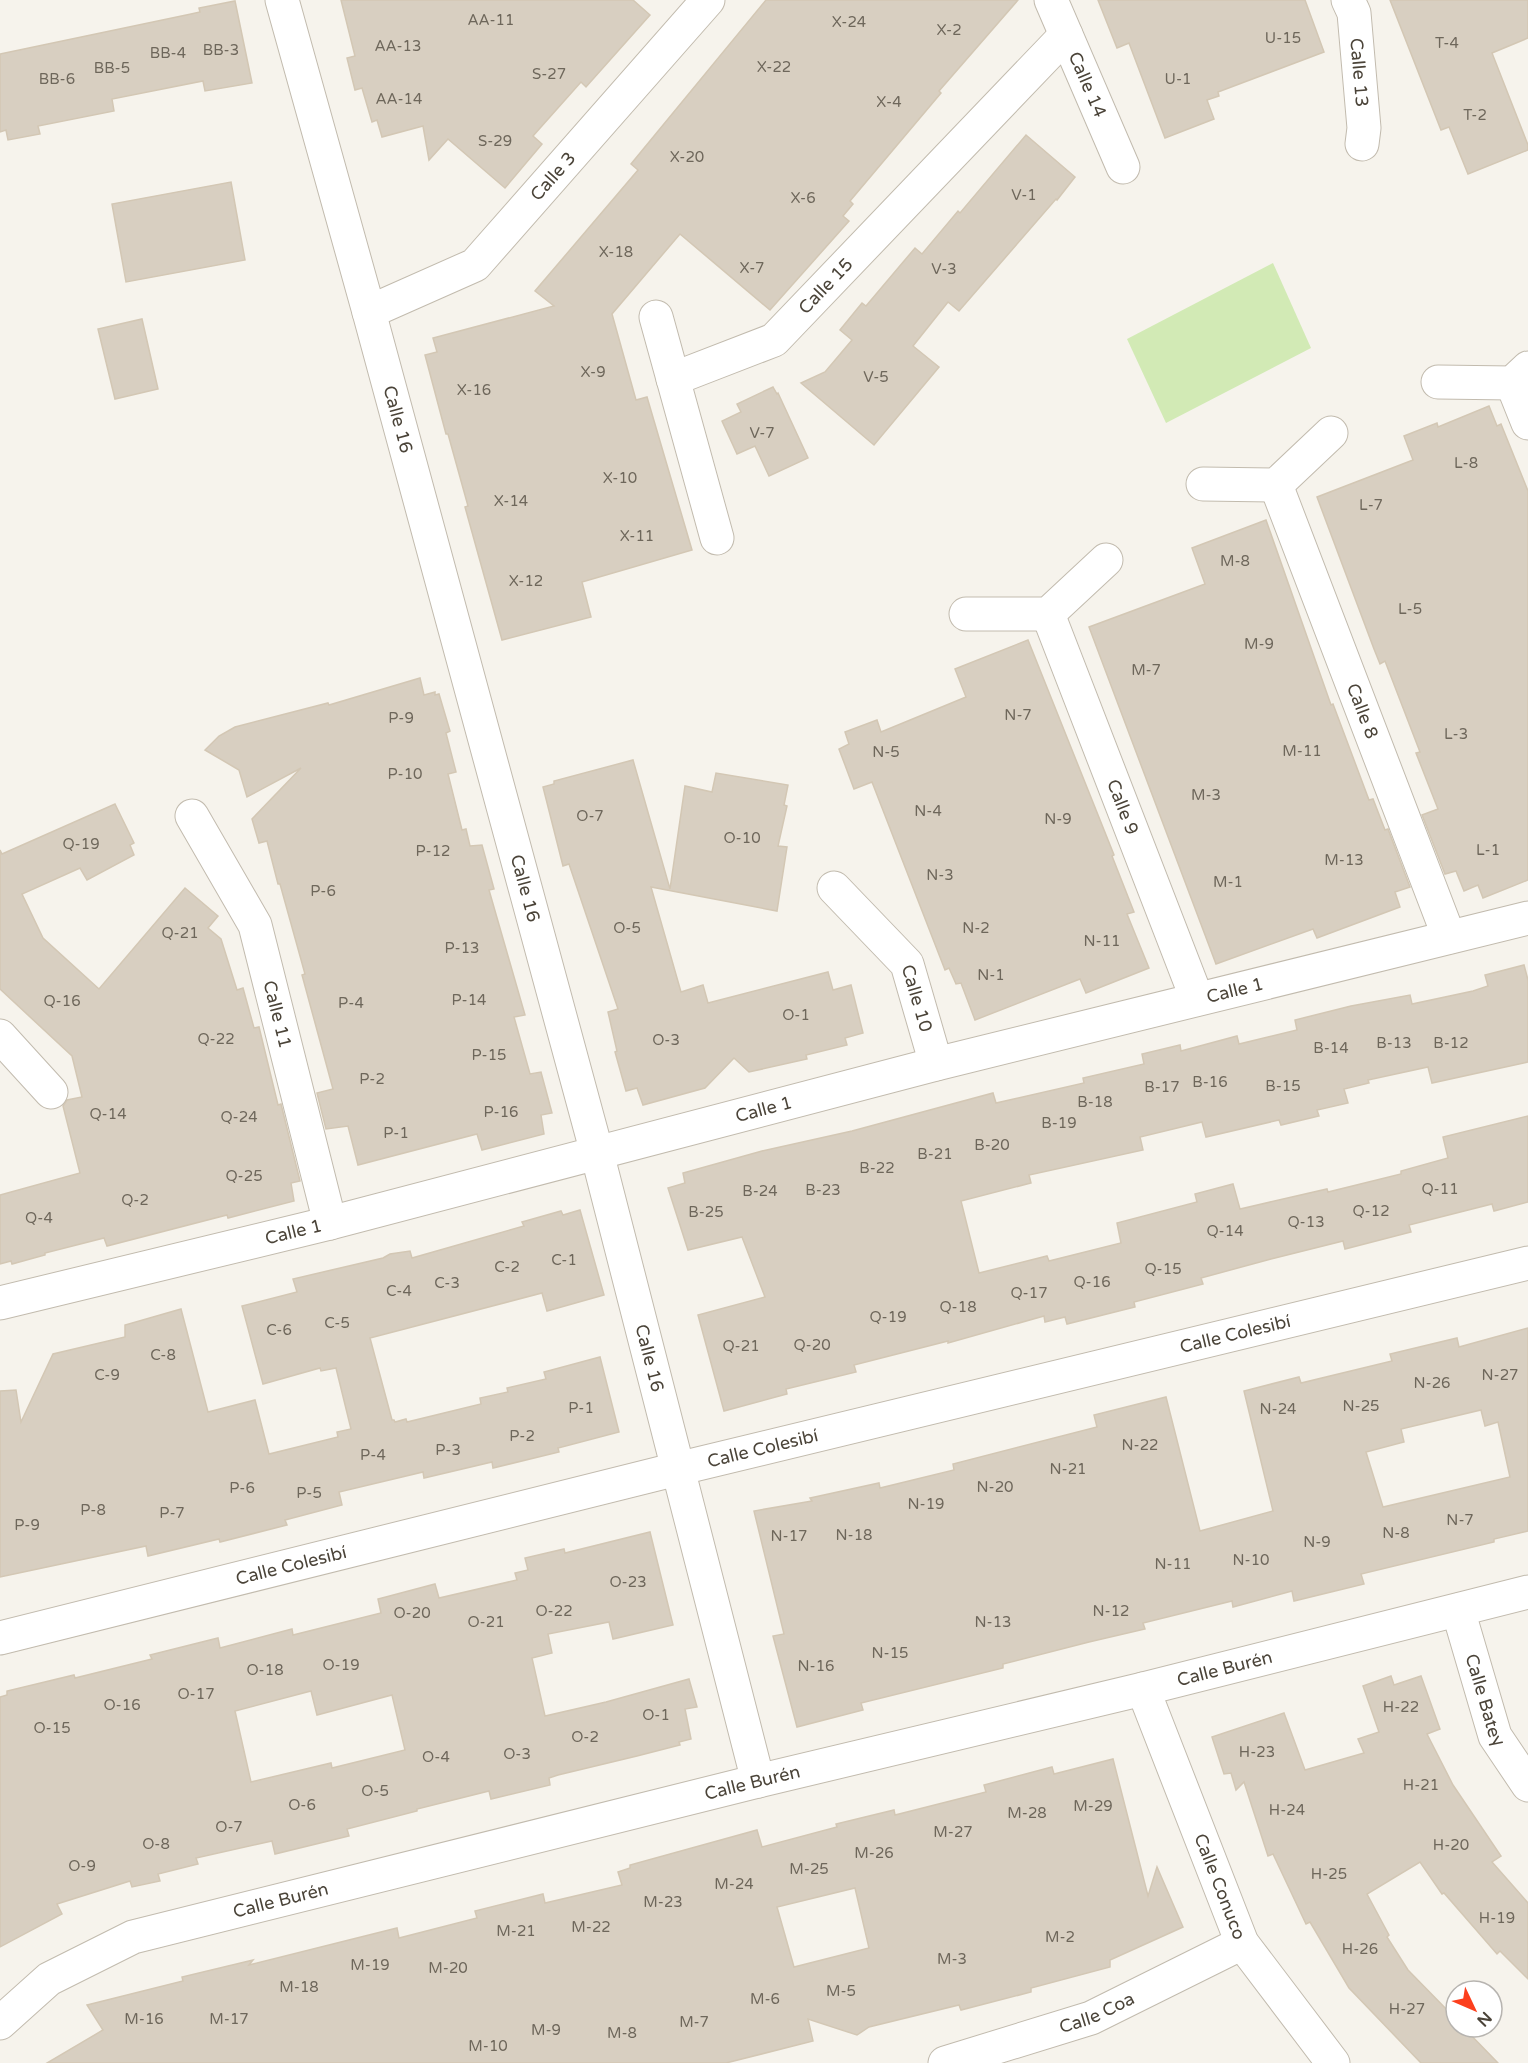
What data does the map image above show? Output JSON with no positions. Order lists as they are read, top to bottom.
{
  "streets": {
    "street": [
      "Calle 13",
      "Calle 14",
      "Calle 3",
      "Calle 15",
      "Calle 16",
      "Calle 8",
      "Calle 9",
      "Calle 1",
      "Calle 10",
      "Calle 11",
      "Calle Colesibí",
      "Calle Burén",
      "Calle Batey",
      "Calle Conuco",
      "Calle Coa"
    ]
  },
  "crossings": [
    ["Calle 14", "Calle 15"],
    ["Calle 3", "Calle 16"],
    ["Calle 16", "Calle 1"],
    ["Calle 16", "Calle Colesibí"],
    ["Calle 16", "Calle Burén"],
    ["Calle 8", "Calle 1"],
    ["Calle 9", "Calle 1"],
    ["Calle 1", "Calle 10"],
    ["Calle 1", "Calle 11"],
    ["Calle Burén", "Calle Batey"],
    ["Calle Burén", "Calle Conuco"],
    ["Calle Conuco", "Calle Coa"]
  ],
  "house_numbers": [
    "AA-11",
    "X-24",
    "X-2",
    "U-15",
    "T-4",
    "AA-13",
    "BB-3",
    "BB-4",
    "X-22",
    "BB-5",
    "S-27",
    "BB-6",
    "U-1",
    "AA-14",
    "X-4",
    "T-2",
    "S-29",
    "X-20",
    "V-1",
    "X-6",
    "X-18",
    "X-7",
    "V-3",
    "X-9",
    "V-5",
    "X-16",
    "V-7",
    "L-8",
    "X-10",
    "X-14",
    "L-7",
    "X-11",
    "M-8",
    "X-12",
    "L-5",
    "M-9",
    "M-7",
    "N-7",
    "P-9",
    "L-3",
    "M-11",
    "N-5",
    "P-10",
    "M-3",
    "N-4",
    "O-7",
    "N-9",
    "O-10",
    "Q-19",
    "L-1",
    "P-12",
    "M-13",
    "N-3",
    "M-1",
    "P-6",
    "O-5",
    "N-2",
    "Q-21",
    "N-11",
    "P-13",
    "N-1",
    "P-14",
    "Q-16",
    "P-4",
    "O-1",
    "Q-22",
    "O-3",
    "B-13",
    "B-12",
    "B-14",
    "P-15",
    "P-2",
    "B-16",
    "B-15",
    "B-17",
    "B-18",
    "P-16",
    "Q-14",
    "Q-24",
    "B-19",
    "P-1",
    "B-20",
    "B-21",
    "B-22",
    "Q-25",
    "Q-11",
    "B-23",
    "B-24",
    "Q-2",
    "Q-12",
    "B-25",
    "Q-4",
    "Q-13",
    "Q-14",
    "C-1",
    "C-2",
    "Q-15",
    "Q-16",
    "C-3",
    "C-4",
    "Q-17",
    "Q-18",
    "Q-19",
    "C-5",
    "C-6",
    "Q-20",
    "Q-21",
    "C-8",
    "C-9",
    "N-27",
    "N-26",
    "N-25",
    "P-1",
    "N-24",
    "P-2",
    "N-22",
    "P-3",
    "P-4",
    "N-21",
    "N-20",
    "P-6",
    "P-5",
    "N-19",
    "P-8",
    "P-7",
    "N-7",
    "P-9",
    "N-8",
    "N-18",
    "N-17",
    "N-9",
    "N-10",
    "N-11",
    "O-23",
    "O-22",
    "N-12",
    "O-20",
    "O-21",
    "N-13",
    "N-15",
    "O-19",
    "N-16",
    "O-18",
    "O-17",
    "O-16",
    "H-22",
    "O-1",
    "O-15",
    "O-2",
    "H-23",
    "O-3",
    "O-4",
    "H-21",
    "O-5",
    "O-6",
    "M-29",
    "H-24",
    "M-28",
    "O-7",
    "M-27",
    "O-8",
    "H-20",
    "M-26",
    "O-9",
    "M-25",
    "H-25",
    "M-24",
    "M-23",
    "H-19",
    "M-22",
    "M-21",
    "M-2",
    "H-26",
    "M-3",
    "M-19",
    "M-20",
    "M-18",
    "M-5",
    "M-6",
    "H-27",
    "M-16",
    "M-17",
    "M-7",
    "M-9",
    "M-8",
    "M-10"
  ],
  "north": "bottom right"
}
